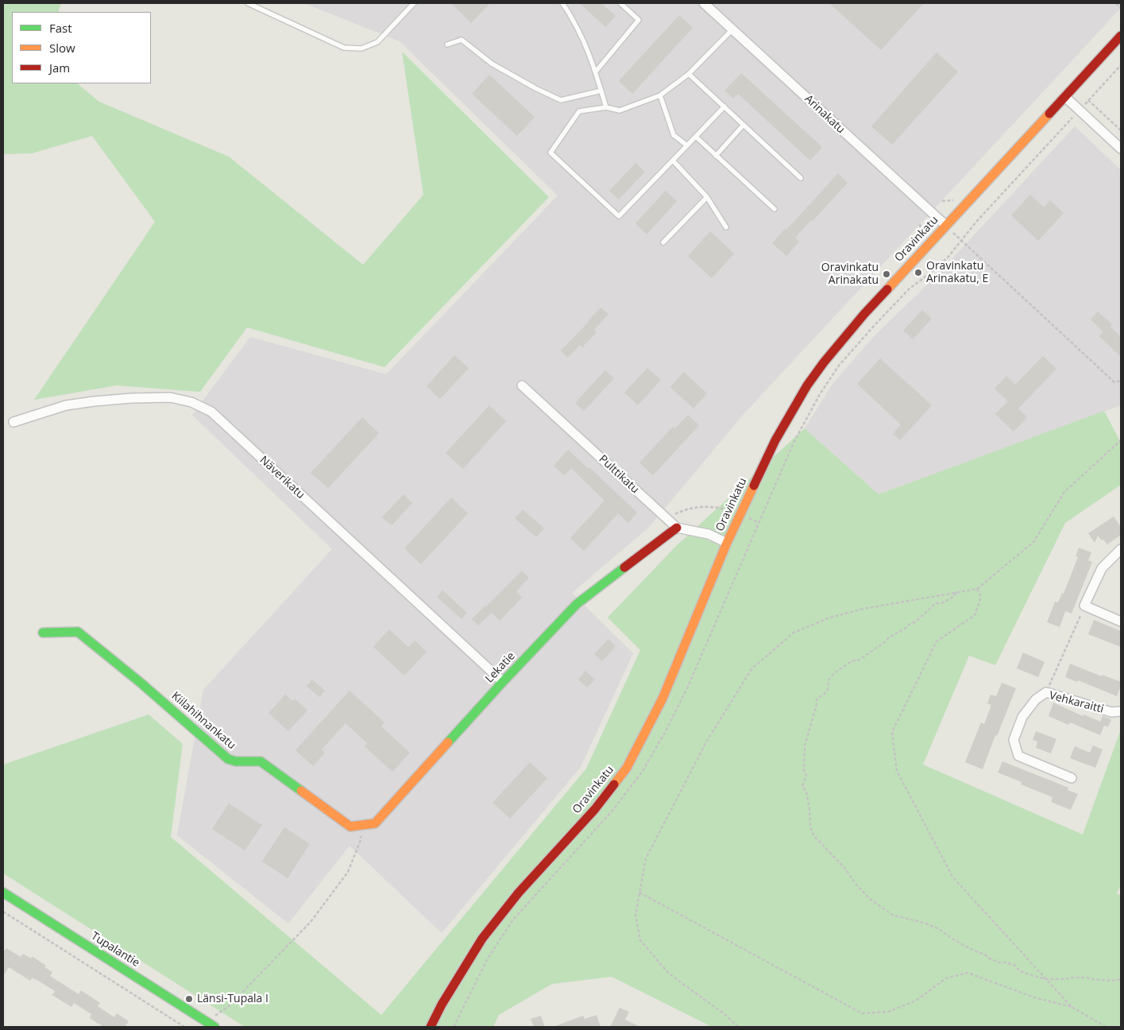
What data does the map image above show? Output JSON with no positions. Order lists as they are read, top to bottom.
{
  "streets": {
    "street": [
      "Arinakatu",
      "Oravinkatu",
      "Pulttikatu",
      "Näverikatu",
      "Lekatie",
      "Vehkaraitti",
      "Kiilahihnankatu",
      "Tupalantie"
    ]
  },
  "crossings": [
    ["Arinakatu", "Oravinkatu"],
    ["Pulttikatu", "Lekatie"],
    ["Näverikatu", "Lekatie"],
    ["Lekatie", "Kiilahihnankatu"]
  ],
  "places": ["Oravinkatu Arinakatu, E", "Oravinkatu Arinakatu", "Länsi-Tupala I"],
  "legend": ["Fast", "Slow", "Jam"]
}
